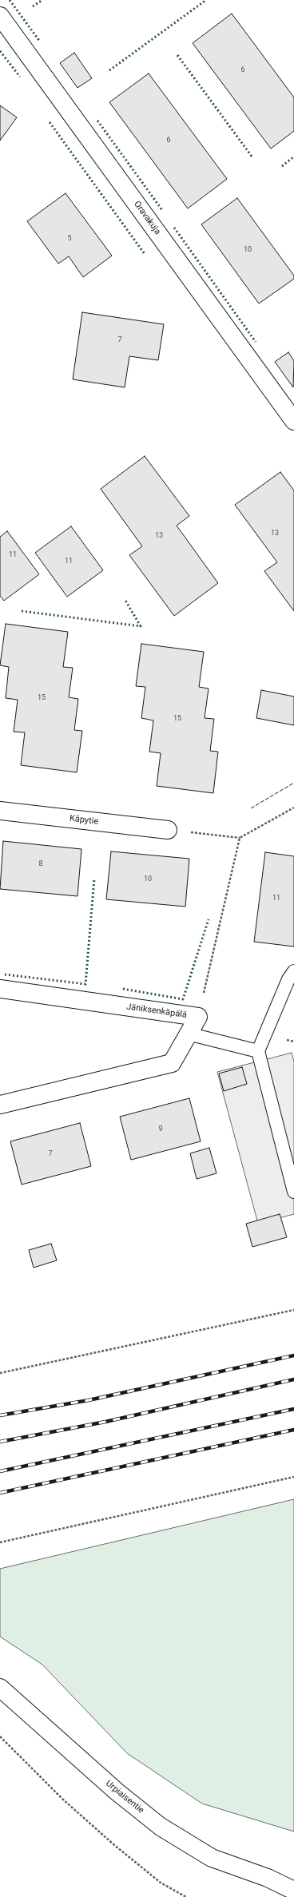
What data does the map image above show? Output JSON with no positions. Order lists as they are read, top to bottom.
{
  "streets": {
    "street": [
      "Oravakuja",
      "Käpytie",
      "Jäniksenkäpälä",
      "Urpiaisentie"
    ]
  },
  "house_numbers": [
    "6",
    "6",
    "5",
    "10",
    "7",
    "13",
    "13",
    "11",
    "11",
    "15",
    "15",
    "8",
    "10",
    "11",
    "9",
    "7"
  ]
}
